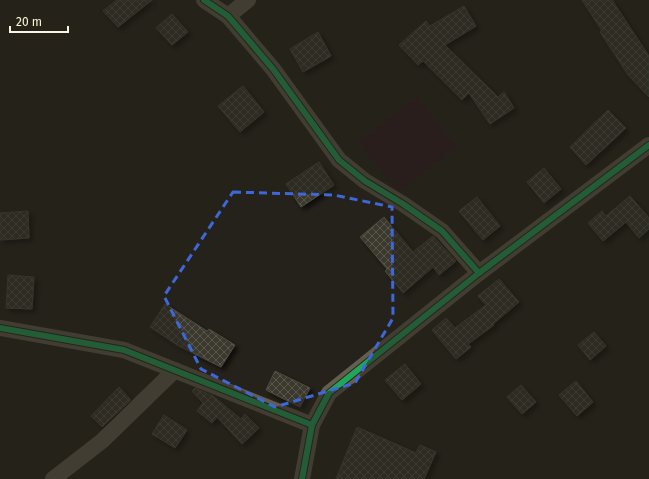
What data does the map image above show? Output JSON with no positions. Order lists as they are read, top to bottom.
{
  "scale_bar": "20 m"
}
